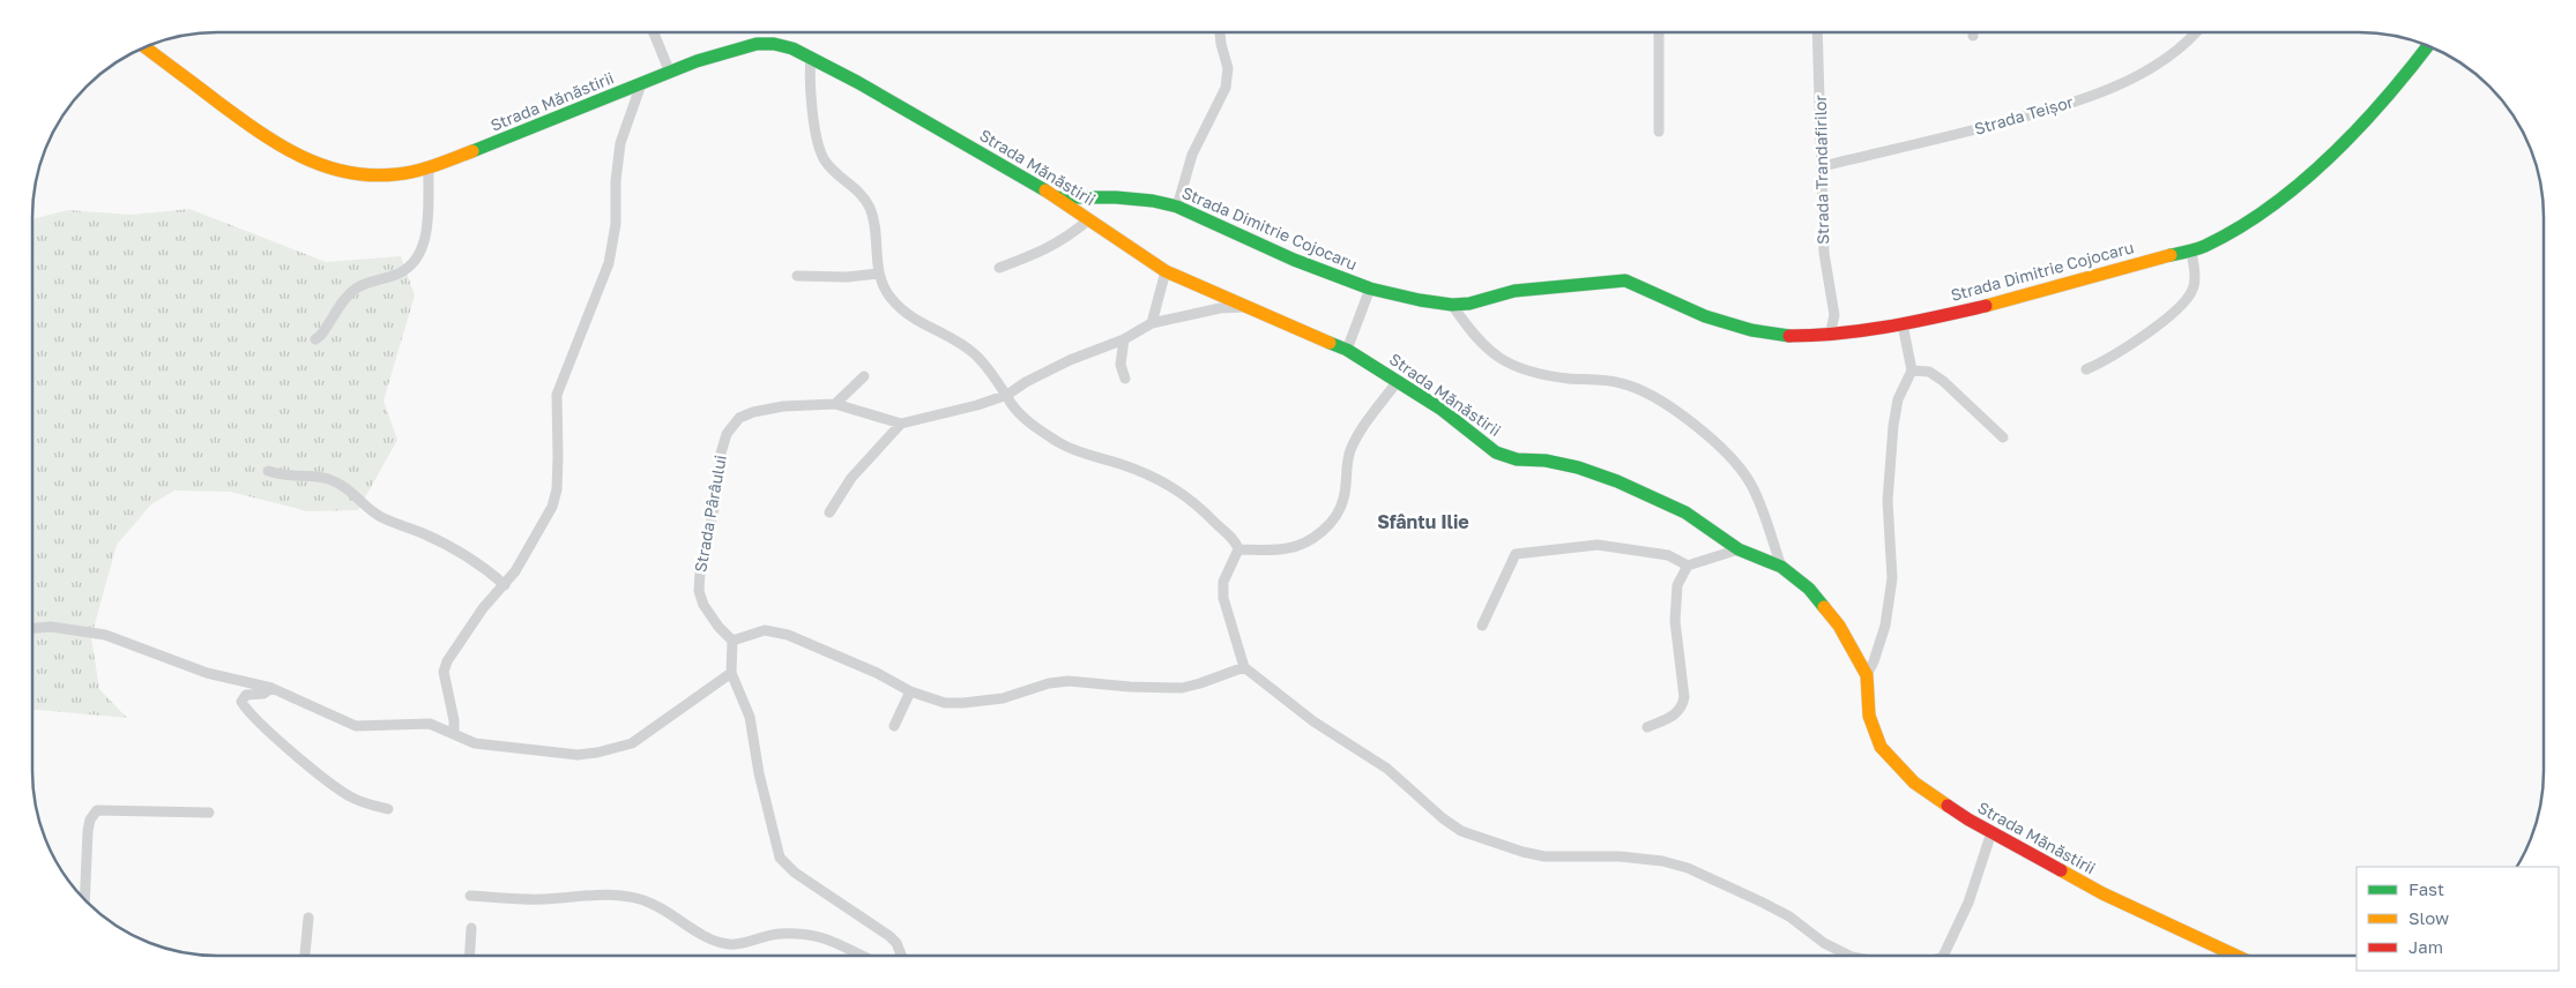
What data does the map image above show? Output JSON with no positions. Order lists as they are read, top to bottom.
{
  "streets": {
    "street": [
      "Strada Mănăstirii",
      "Strada Teișor",
      "Strada Trandafirilor",
      "Strada Dimitrie Cojocaru",
      "Strada Pârâului"
    ]
  },
  "crossings": [
    ["Strada Mănăstirii", "Strada Dimitrie Cojocaru"],
    ["Strada Teișor", "Strada Trandafirilor"],
    ["Strada Trandafirilor", "Strada Dimitrie Cojocaru"]
  ],
  "districts": ["Sfântu Ilie"],
  "legend": ["Fast", "Slow", "Jam"]
}
